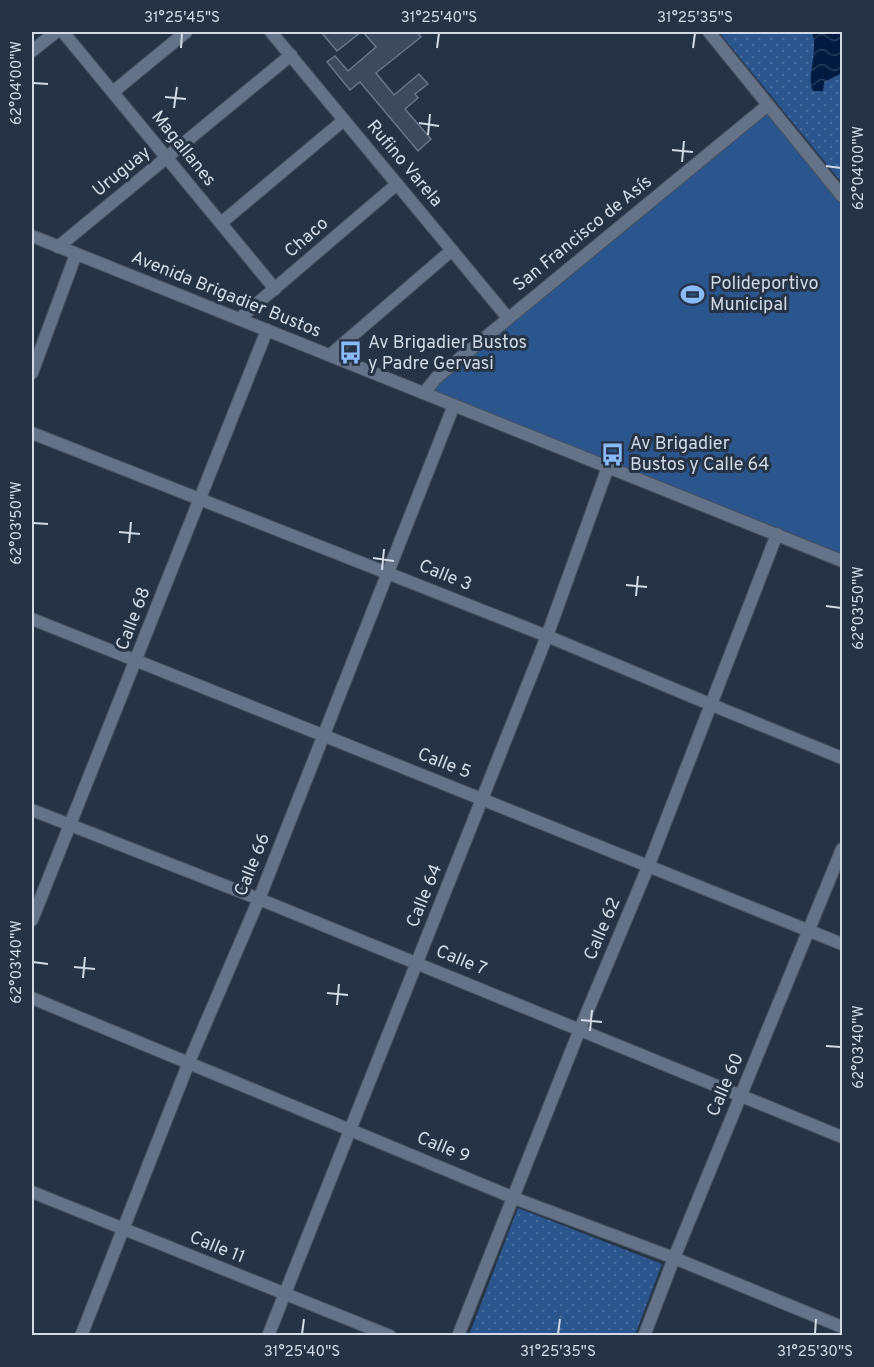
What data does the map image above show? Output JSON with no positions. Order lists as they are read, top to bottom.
{
  "streets": {
    "street": [
      "Magallanes",
      "Rufino Varela",
      "Uruguay",
      "San Francisco de Asís",
      "Chaco",
      "Avenida Brigadier Bustos",
      "Calle 3",
      "Calle 68",
      "Calle 5",
      "Calle 66",
      "Calle 64",
      "Calle 62",
      "Calle 7",
      "Calle 60",
      "Calle 9",
      "Calle 11"
    ]
  },
  "crossings": [
    ["Magallanes", "Uruguay"],
    ["Magallanes", "Chaco"],
    ["Rufino Varela", "Uruguay"],
    ["Rufino Varela", "San Francisco de Asís"],
    ["Rufino Varela", "Chaco"],
    ["Uruguay", "Avenida Brigadier Bustos"],
    ["San Francisco de Asís", "Avenida Brigadier Bustos"],
    ["Chaco", "Avenida Brigadier Bustos"],
    ["Avenida Brigadier Bustos", "Calle 68"],
    ["Avenida Brigadier Bustos", "Calle 66"],
    ["Avenida Brigadier Bustos", "Calle 64"],
    ["Avenida Brigadier Bustos", "Calle 62"],
    ["Calle 3", "Calle 68"],
    ["Calle 3", "Calle 66"],
    ["Calle 3", "Calle 64"],
    ["Calle 3", "Calle 62"],
    ["Calle 68", "Calle 5"],
    ["Calle 68", "Calle 7"],
    ["Calle 5", "Calle 66"],
    ["Calle 5", "Calle 64"],
    ["Calle 5", "Calle 62"],
    ["Calle 5", "Calle 60"],
    ["Calle 66", "Calle 7"],
    ["Calle 66", "Calle 9"],
    ["Calle 66", "Calle 11"],
    ["Calle 64", "Calle 7"],
    ["Calle 64", "Calle 9"],
    ["Calle 64", "Calle 11"],
    ["Calle 62", "Calle 7"],
    ["Calle 62", "Calle 9"],
    ["Calle 7", "Calle 60"],
    ["Calle 60", "Calle 9"]
  ],
  "places": {
    "sports": ["Polideportivo Municipal"],
    "bus stop": ["Av Brigadier Bustos y Padre Gervasi", "Av Brigadier Bustos y Calle 64"]
  },
  "coordinates": [
    "31°25'45\"S",
    "31°25'40\"S",
    "31°25'35\"S",
    "62°04'00\"W",
    "62°03'50\"W",
    "62°03'40\"W",
    "31°25'30\"S"
  ]
}
